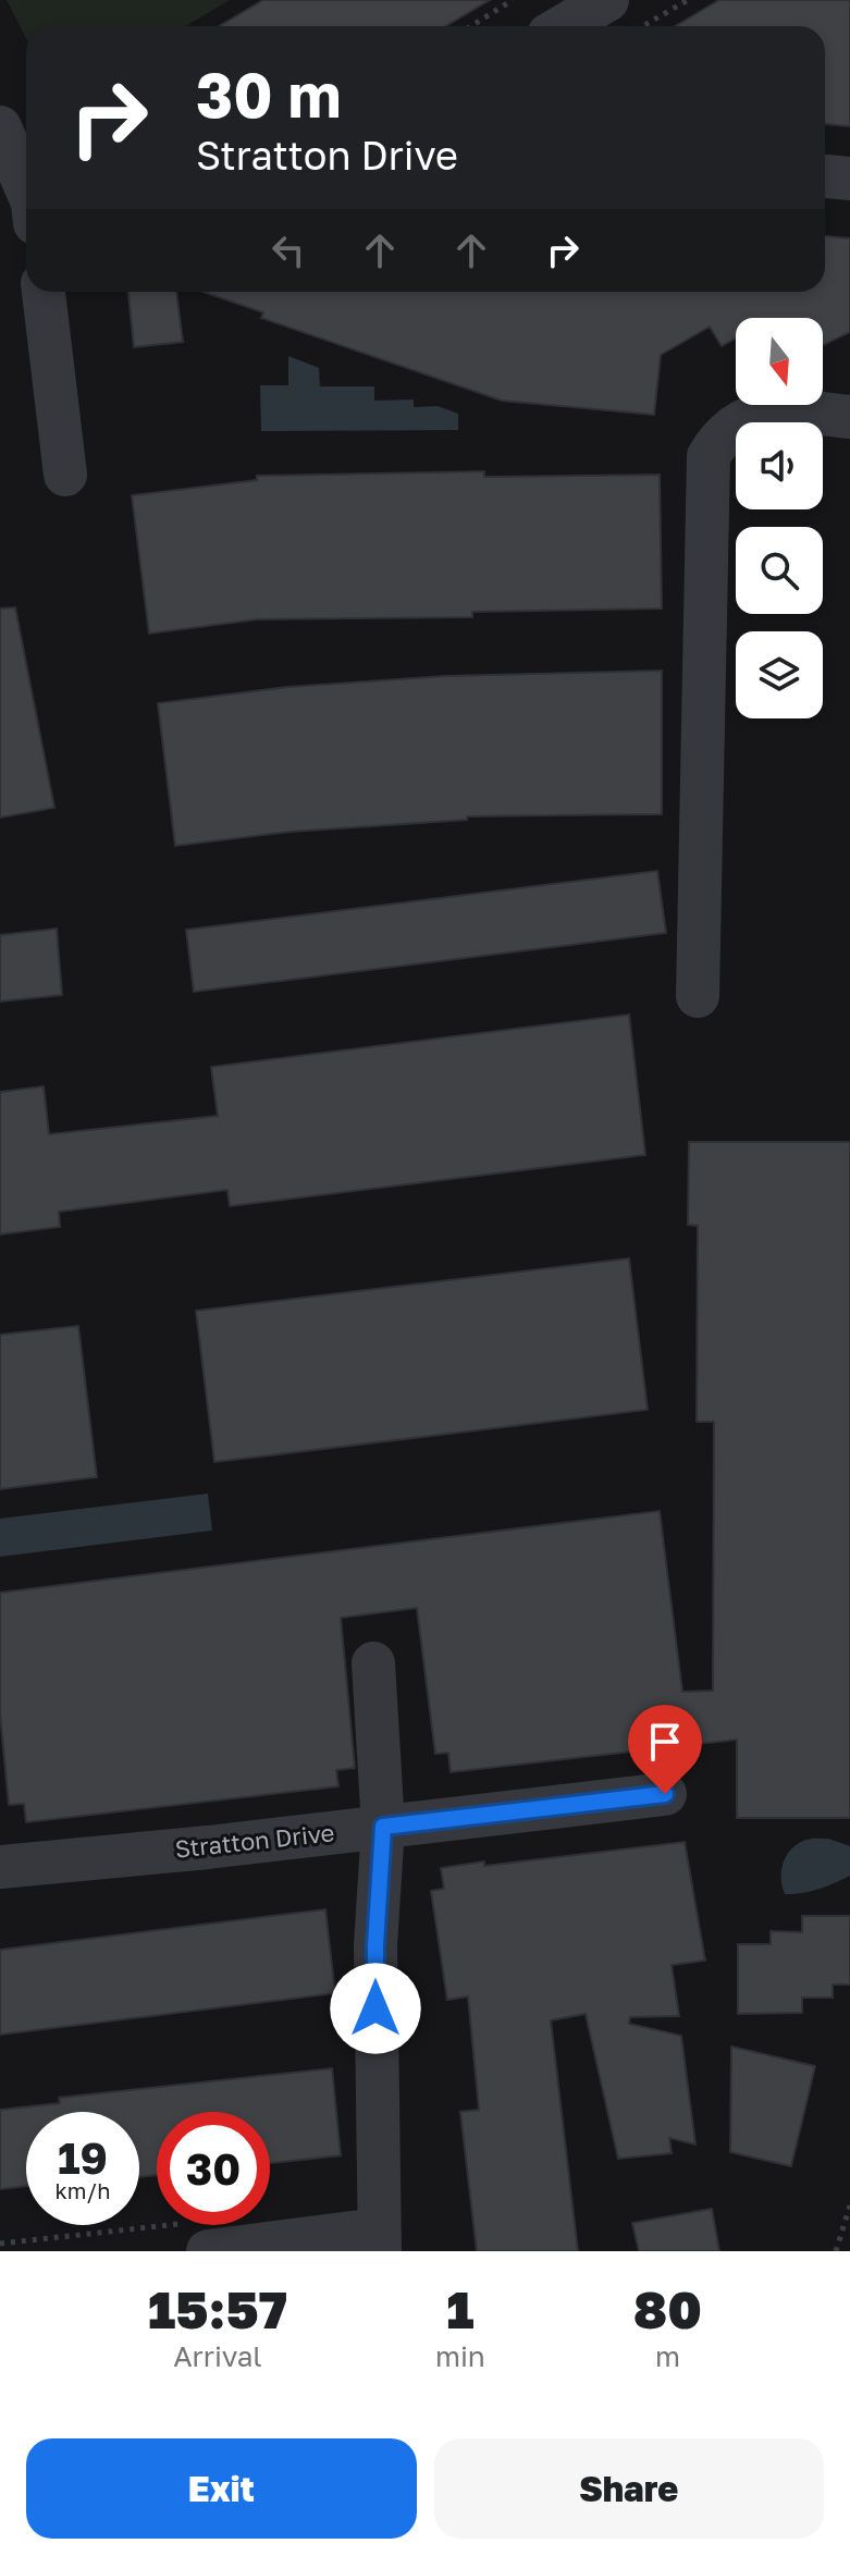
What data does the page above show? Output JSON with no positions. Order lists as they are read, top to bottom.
{
  "streets": {
    "street": ["Stratton Drive"]
  },
  "north": "bottom",
  "page": {
    "turn": ["30 m", "Stratton Drive"],
    "speed": "19 km/h",
    "limit": "30",
    "eta": [
      "15:57",
      "Arrival",
      "1",
      "min",
      "80",
      "m"
    ],
    "buttons": ["Exit", "Share"]
  }
}
